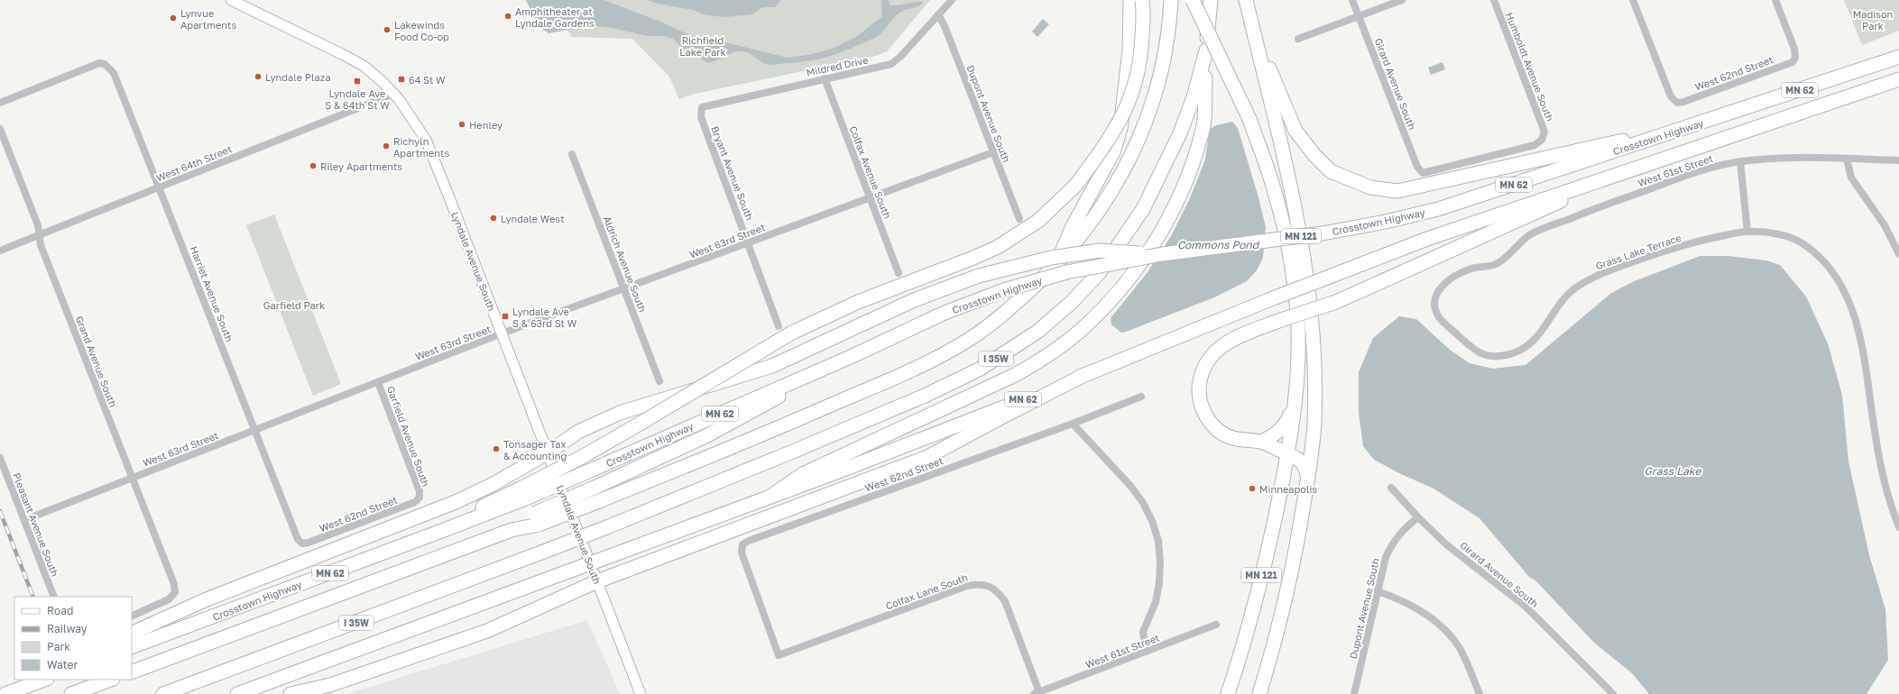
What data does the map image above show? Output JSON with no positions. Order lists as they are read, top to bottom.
{
  "streets": {
    "highway": [
      "MN 62",
      "Crosstown Highway",
      "MN 121",
      "I 35W"
    ],
    "main road": ["Lyndale Avenue South"],
    "street": [
      "Mildred Drive",
      "Humboldt Avenue South",
      "West 62nd Street",
      "Girard Avenue South",
      "Dupont Avenue South",
      "West 64th Street",
      "West 61st Street",
      "Colfax Avenue South",
      "Bryant Avenue South",
      "West 63rd Street",
      "Grass Lake Terrace",
      "Aldrich Avenue South",
      "Harriet Avenue South",
      "Grand Avenue South",
      "Garfield Avenue South",
      "Pleasant Avenue South",
      "Colfax Lane South"
    ]
  },
  "crossings": [
    ["Mildred Drive", "Dupont Avenue South"],
    ["Mildred Drive", "Colfax Avenue South"],
    ["Mildred Drive", "Bryant Avenue South"],
    ["Humboldt Avenue South", "Girard Avenue South"],
    ["West 62nd Street", "Harriet Avenue South"],
    ["West 62nd Street", "Garfield Avenue South"],
    ["West 62nd Street", "Colfax Lane South"],
    ["Girard Avenue South", "Dupont Avenue South"],
    ["Dupont Avenue South", "West 63rd Street"],
    ["West 64th Street", "Lyndale Avenue South"],
    ["West 64th Street", "Harriet Avenue South"],
    ["West 64th Street", "Grand Avenue South"],
    ["West 61st Street", "Grass Lake Terrace"],
    ["West 61st Street", "Colfax Lane South"],
    ["Colfax Avenue South", "West 63rd Street"],
    ["Bryant Avenue South", "West 63rd Street"],
    ["West 63rd Street", "Lyndale Avenue South"],
    ["West 63rd Street", "Aldrich Avenue South"],
    ["West 63rd Street", "Harriet Avenue South"],
    ["West 63rd Street", "Grand Avenue South"],
    ["West 63rd Street", "Garfield Avenue South"],
    ["West 63rd Street", "Pleasant Avenue South"]
  ],
  "water": ["Commons Pond", "Grass Lake"],
  "parks": ["Madison Park", "Richfield Lake Park", "Garfield Park"],
  "places": {
    "other": [
      "Amphitheater at Lyndale Gardens",
      "Lynvue Apartments",
      "Lakewinds Food Co-op",
      "Lyndale Plaza",
      "Henley",
      "Richyln Apartments",
      "Riley Apartments",
      "Lyndale West",
      "Tonsager Tax & Accounting",
      "Minneapolis"
    ],
    "transit": ["64 St W", "Lyndale Ave S & 64th St W", "Lyndale Ave S & 63rd St W"]
  },
  "legend": [
    "Road",
    "Railway",
    "Park",
    "Water"
  ]
}
